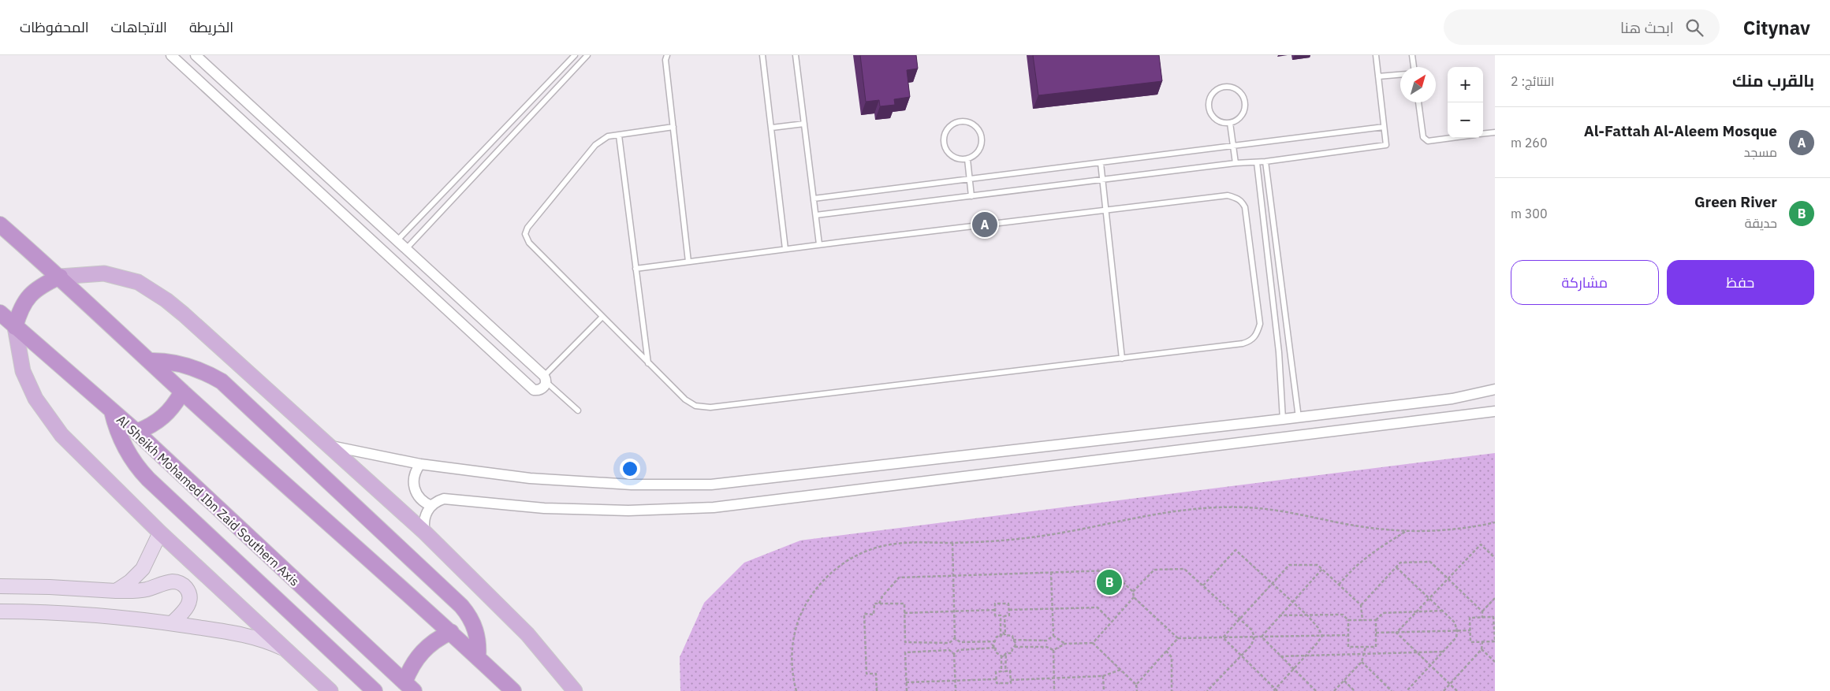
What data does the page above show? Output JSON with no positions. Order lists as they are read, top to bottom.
{
  "streets": {
    "highway": ["Al Sheikh Mohamed Ibn Zaid Southern Axis"]
  },
  "north": "top right",
  "page": {
    "header": "Citynav",
    "search": "ابحث هنا",
    "nav": ["الخريطة", "الاتجاهات", "المحفوظات"],
    "heading": ["بالقرب منك", "النتائج: 2"],
    "map_buttons": ["+", "−"],
    "list": [
      {
        "mark": "A",
        "name": "Al-Fattah Al-Aleem Mosque",
        "note": "مسجد",
        "value": "260 m"
      },
      {
        "mark": "B",
        "name": "Green River",
        "note": "حديقة",
        "value": "300 m"
      }
    ],
    "pins": ["A", "B"],
    "buttons": ["حفظ", "مشاركة"]
  }
}
